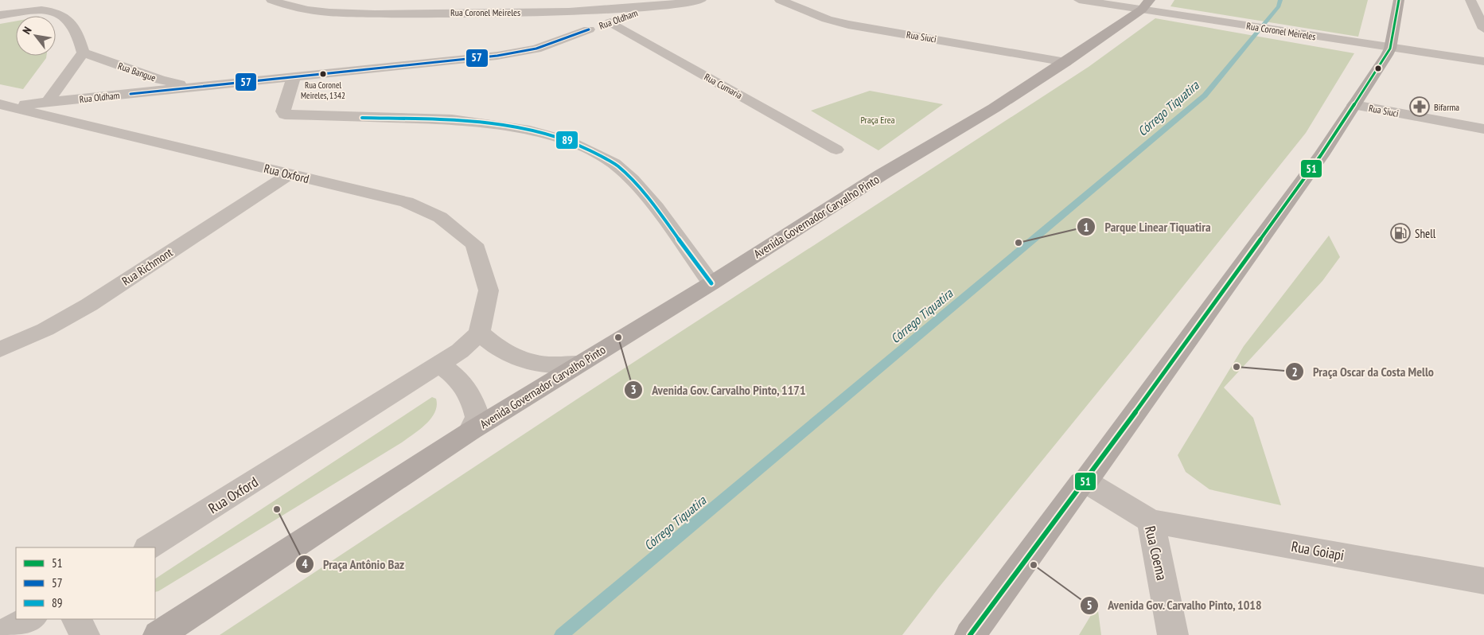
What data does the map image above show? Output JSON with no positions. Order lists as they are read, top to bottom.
{
  "streets": {
    "main road": ["Avenida Governador Carvalho Pinto"],
    "street": [
      "Rua Coronel Meireles",
      "Rua Oldham",
      "Rua Siuci",
      "Rua Bangue",
      "Rua Cumaria",
      "Rua Oxford",
      "Rua Richmont",
      "Rua Goiapi",
      "Rua Coema"
    ]
  },
  "crossings": [
    ["Rua Coronel Meireles", "Rua Oldham"],
    ["Rua Coronel Meireles", "Avenida Governador Carvalho Pinto"],
    ["Rua Oldham", "Rua Bangue"],
    ["Rua Oldham", "Rua Cumaria"],
    ["Rua Oldham", "Rua Oxford"],
    ["Rua Siuci", "Avenida Governador Carvalho Pinto"],
    ["Rua Oxford", "Rua Richmont"],
    ["Rua Goiapi", "Rua Coema"]
  ],
  "water": ["Córrego Tiquatira"],
  "parks": ["Praça Erea"],
  "places": {
    "other": [
      "Rua Coronel Meireles, 1342",
      "Parque Linear Tiquatira",
      "Avenida Gov. Carvalho Pinto, 1171",
      "Praça Oscar da Costa Mello",
      "Praça Antônio Baz",
      "Avenida Gov. Carvalho Pinto, 1018"
    ],
    "pharmacy": ["Bifarma"],
    "fuel station": ["Shell"]
  },
  "lines": ["transit line 51", "transit line 57", "transit line 89"],
  "legend": ["51", "57", "89"],
  "north": "top left"
}
